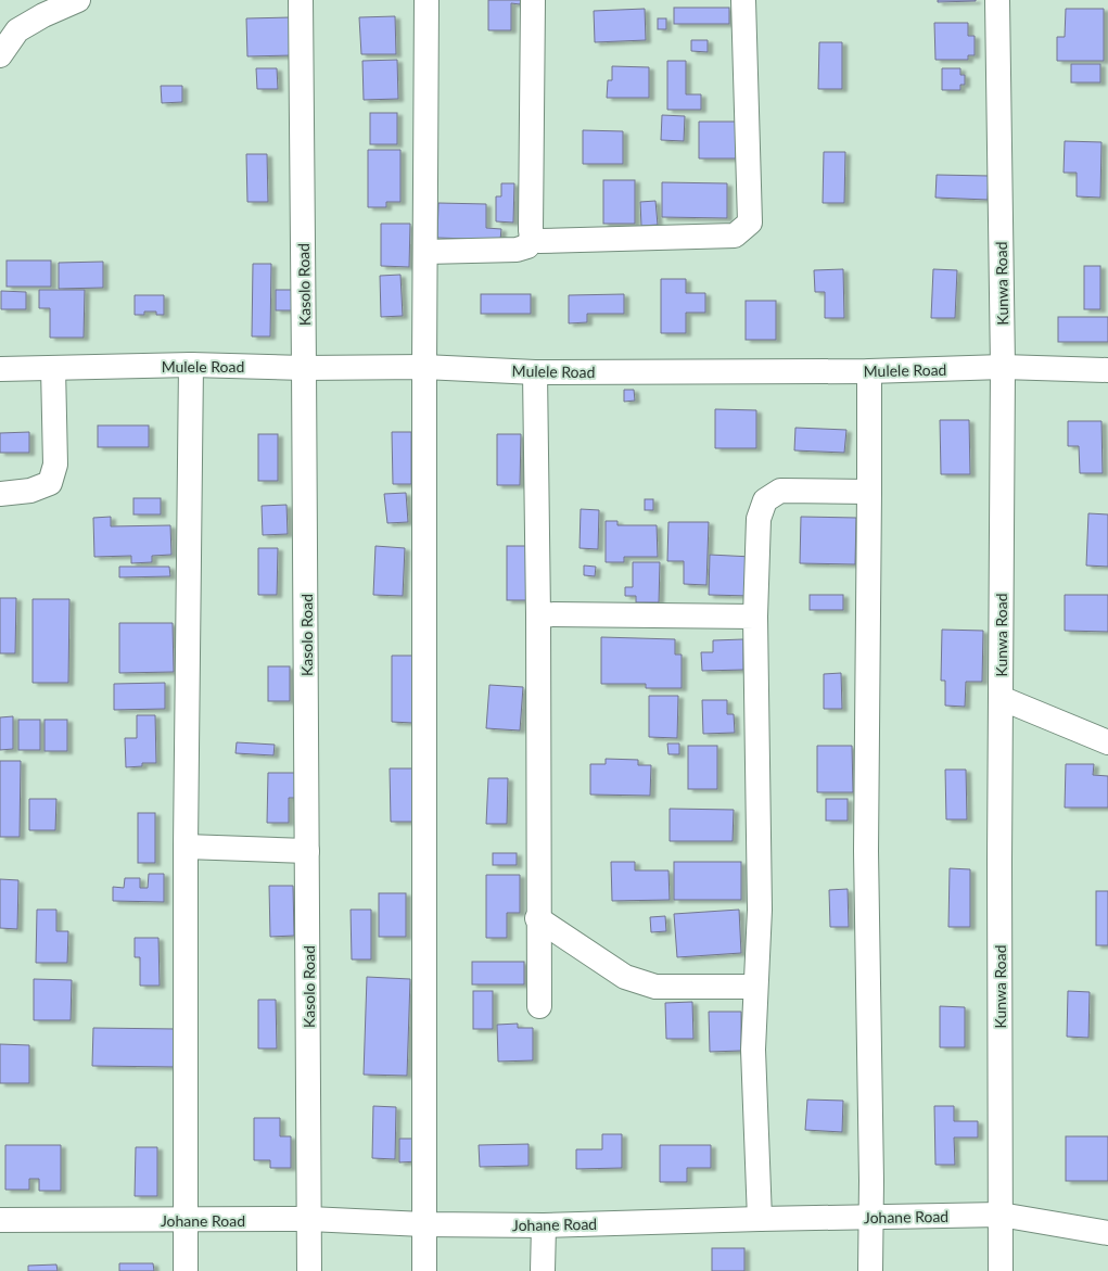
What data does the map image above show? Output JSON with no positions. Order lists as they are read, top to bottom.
{
  "streets": {
    "street": [
      "Kunwa Road",
      "Kasolo Road",
      "Mulele Road",
      "Johane Road"
    ]
  },
  "crossings": [
    ["Kunwa Road", "Mulele Road"],
    ["Kunwa Road", "Johane Road"],
    ["Kasolo Road", "Mulele Road"],
    ["Kasolo Road", "Johane Road"]
  ]
}
